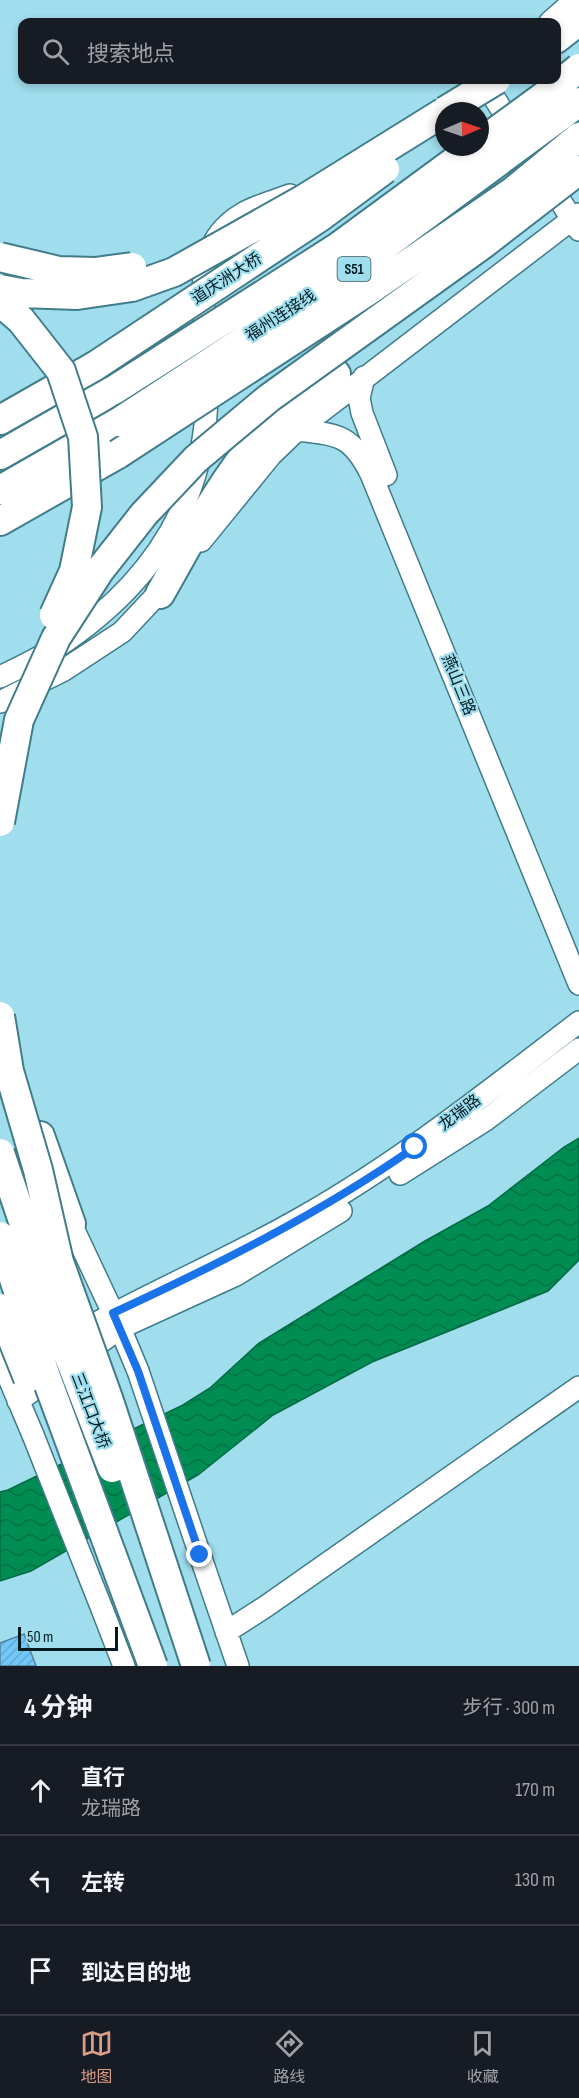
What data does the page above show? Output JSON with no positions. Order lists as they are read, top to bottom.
{
  "streets": {
    "highway": [
      "S51",
      "道庆洲大桥",
      "福州连接线",
      "三江口大桥"
    ],
    "street": ["燕山三路", "龙瑞路"]
  },
  "scale_bar": "50 m",
  "north": "right",
  "page": {
    "search": "搜索地点",
    "scale": "50 m",
    "heading": ["4 分钟", "步行 · 300 m"],
    "list": [
      ["直行", "龙瑞路", "170 m"],
      ["左转", "130 m"],
      "到达目的地"
    ],
    "nav": ["地图", "路线", "收藏"]
  }
}
